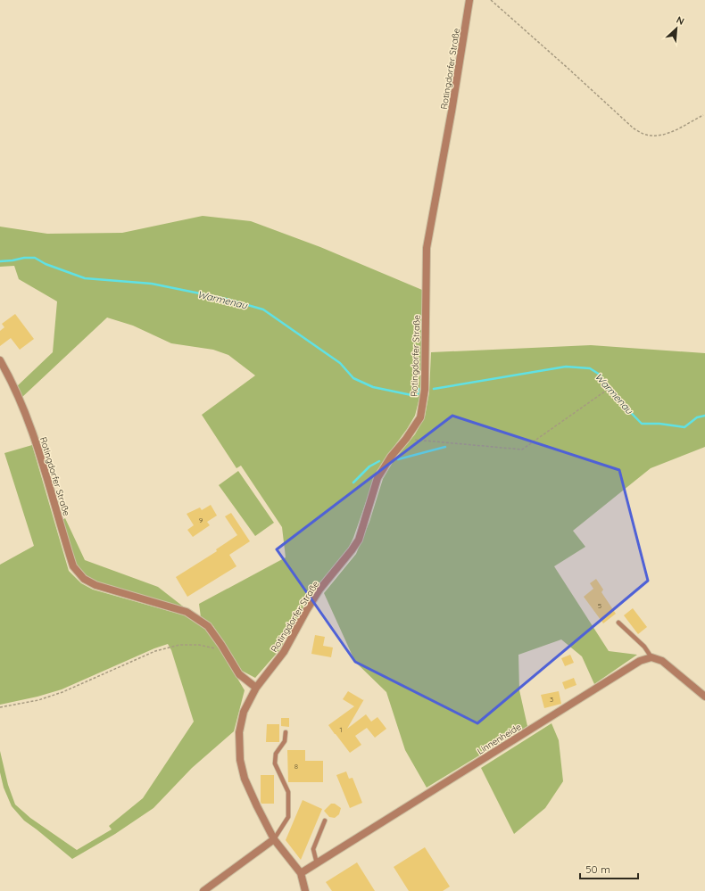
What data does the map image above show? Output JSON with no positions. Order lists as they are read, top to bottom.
{
  "streets": {
    "street": ["Rotingdorfer Straße", "Linnenheide"]
  },
  "crossings": [
    ["Rotingdorfer Straße", "Linnenheide"]
  ],
  "water": ["Warmenau"],
  "house_numbers": [
    "9",
    "5",
    "3",
    "1",
    "8"
  ],
  "scale_bar": "50 m",
  "north": "top right"
}
